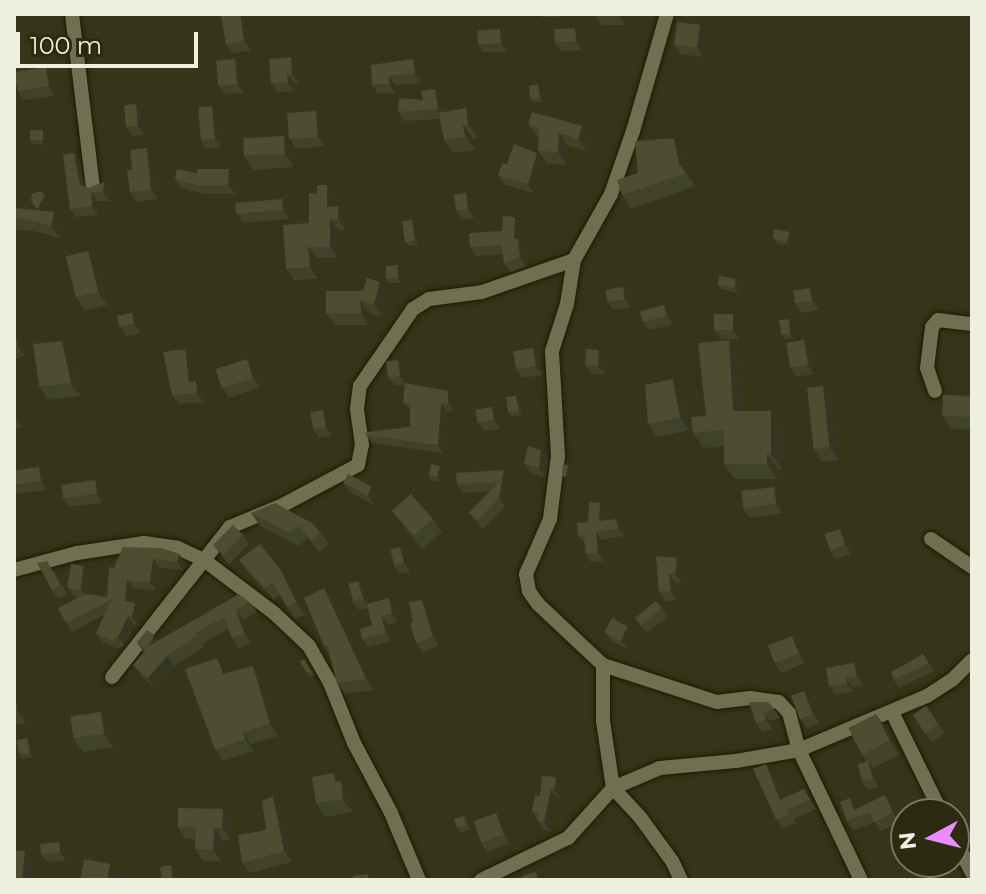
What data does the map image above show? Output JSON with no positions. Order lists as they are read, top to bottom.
{
  "scale_bar": "100 m",
  "north": "left"
}
